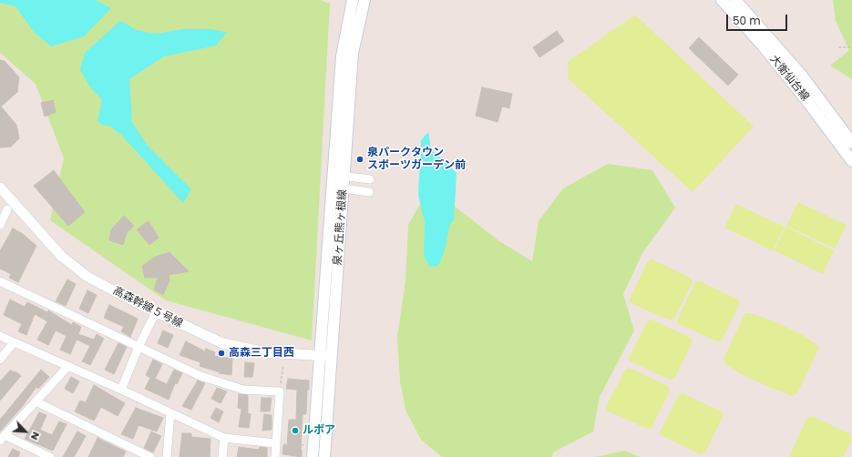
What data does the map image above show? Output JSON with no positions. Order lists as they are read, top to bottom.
{
  "streets": {
    "main road": ["大衡仙台線", "泉ヶ丘熊ヶ根線"],
    "street": ["高森幹線５号線"]
  },
  "crossings": [
    ["泉ヶ丘熊ヶ根線", "高森幹線５号線"]
  ],
  "places": ["泉パークタウン スポーツガーデン前", "高森三丁目西", "ルボア"],
  "scale_bar": "50 m",
  "north": "bottom right"
}
